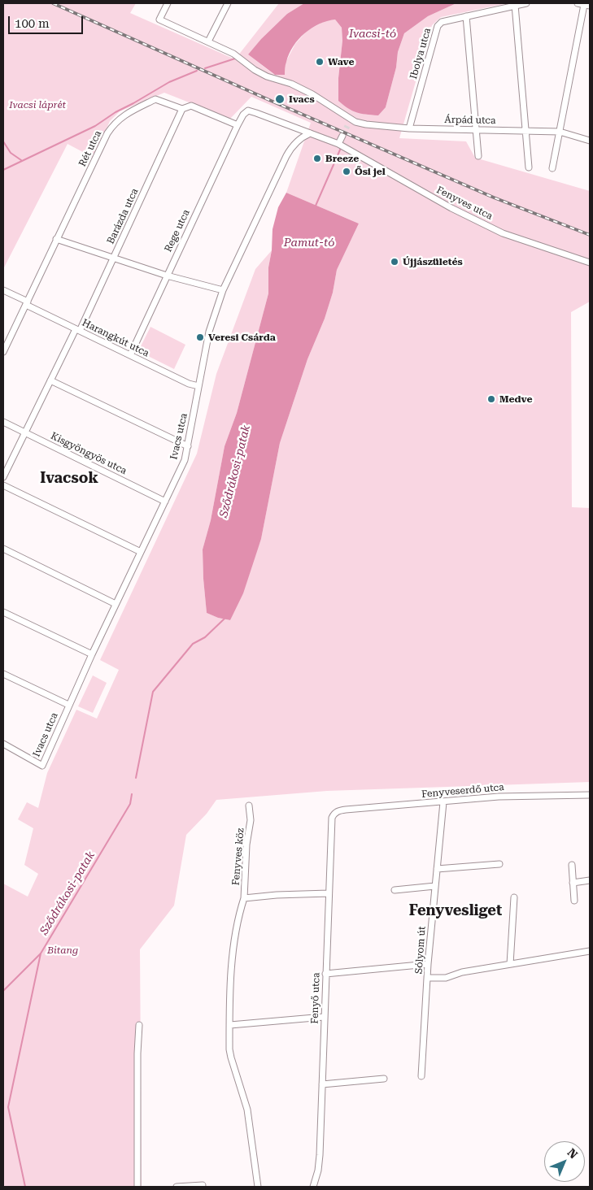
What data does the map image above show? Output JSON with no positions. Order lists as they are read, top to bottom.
{
  "streets": {
    "street": [
      "Ibolya utca",
      "Árpád utca",
      "Rét utca",
      "Fenyves utca",
      "Barázda utca",
      "Rege utca",
      "Harangkút utca",
      "Ivacs utca",
      "Kisgyöngyös utca",
      "Fenyveserdő utca",
      "Fenyves köz",
      "Sólyom út",
      "Fenyő utca"
    ]
  },
  "crossings": [
    ["Ibolya utca", "Árpád utca"],
    ["Rét utca", "Barázda utca"],
    ["Rét utca", "Rege utca"],
    ["Rét utca", "Harangkút utca"],
    ["Fenyves utca", "Rege utca"],
    ["Fenyves utca", "Ivacs utca"],
    ["Barázda utca", "Harangkút utca"],
    ["Barázda utca", "Kisgyöngyös utca"],
    ["Rege utca", "Harangkút utca"],
    ["Harangkút utca", "Ivacs utca"],
    ["Ivacs utca", "Kisgyöngyös utca"],
    ["Fenyveserdő utca", "Sólyom út"],
    ["Fenyveserdő utca", "Fenyő utca"],
    ["Fenyves köz", "Fenyő utca"]
  ],
  "districts": ["Ivacsok", "Fenyvesliget"],
  "water": ["Ivacsi-tó", "Pamut-tó", "Sződrákosi-patak"],
  "parks": ["Ivacsi láprét", "Bitang"],
  "places": [
    "Wave",
    "Ivacs",
    "Breeze",
    "Ősi jel",
    "Újjászületés",
    "Veresi Csárda",
    "Medve"
  ],
  "scale_bar": "100 m",
  "north": "top right"
}
